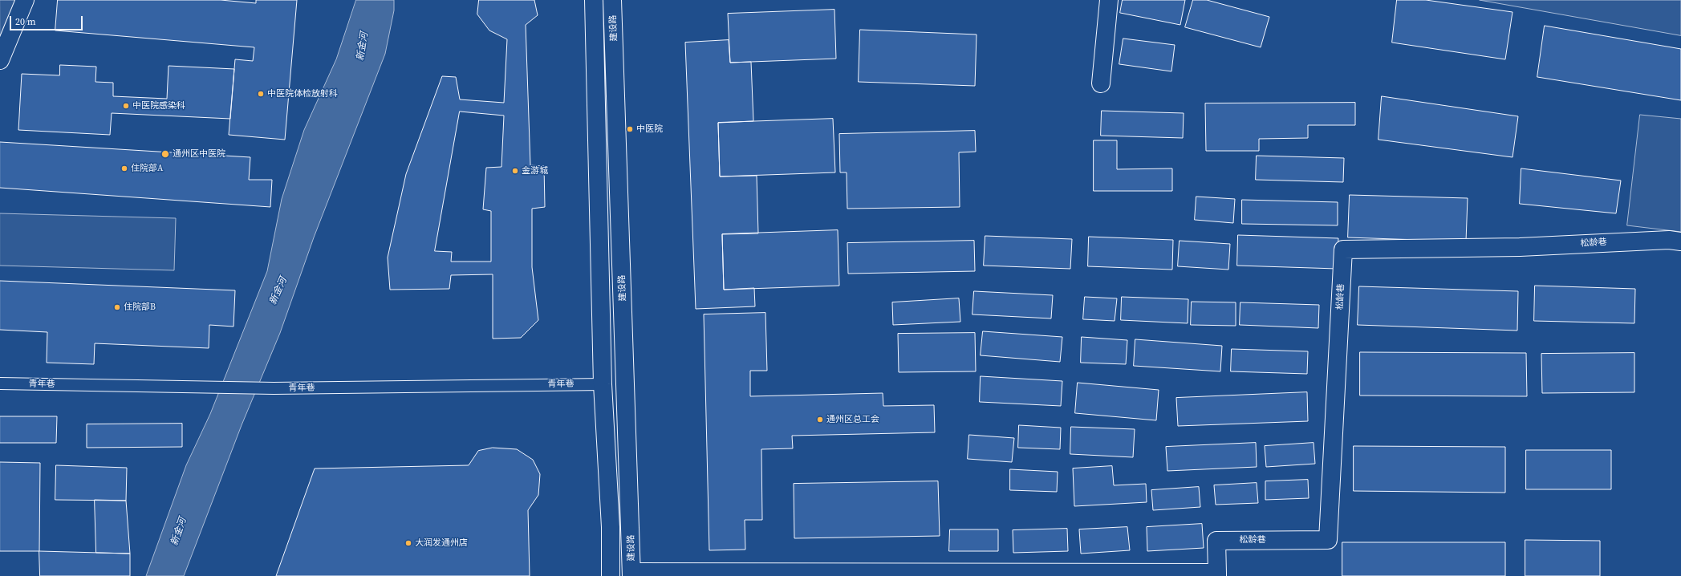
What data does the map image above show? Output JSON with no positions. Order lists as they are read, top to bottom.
{
  "streets": {
    "street": ["建设路", "松龄巷"],
    "lane": ["青年巷"]
  },
  "crossings": [
    ["建设路", "松龄巷"]
  ],
  "water": ["新金河"],
  "places": [
    "中医院体检放射科",
    "中医院感染科",
    "中医院",
    "通州区中医院",
    "住院部A",
    "金游城",
    "住院部B",
    "通州区总工会",
    "大润发通州店"
  ],
  "scale_bar": "20 m"
}
